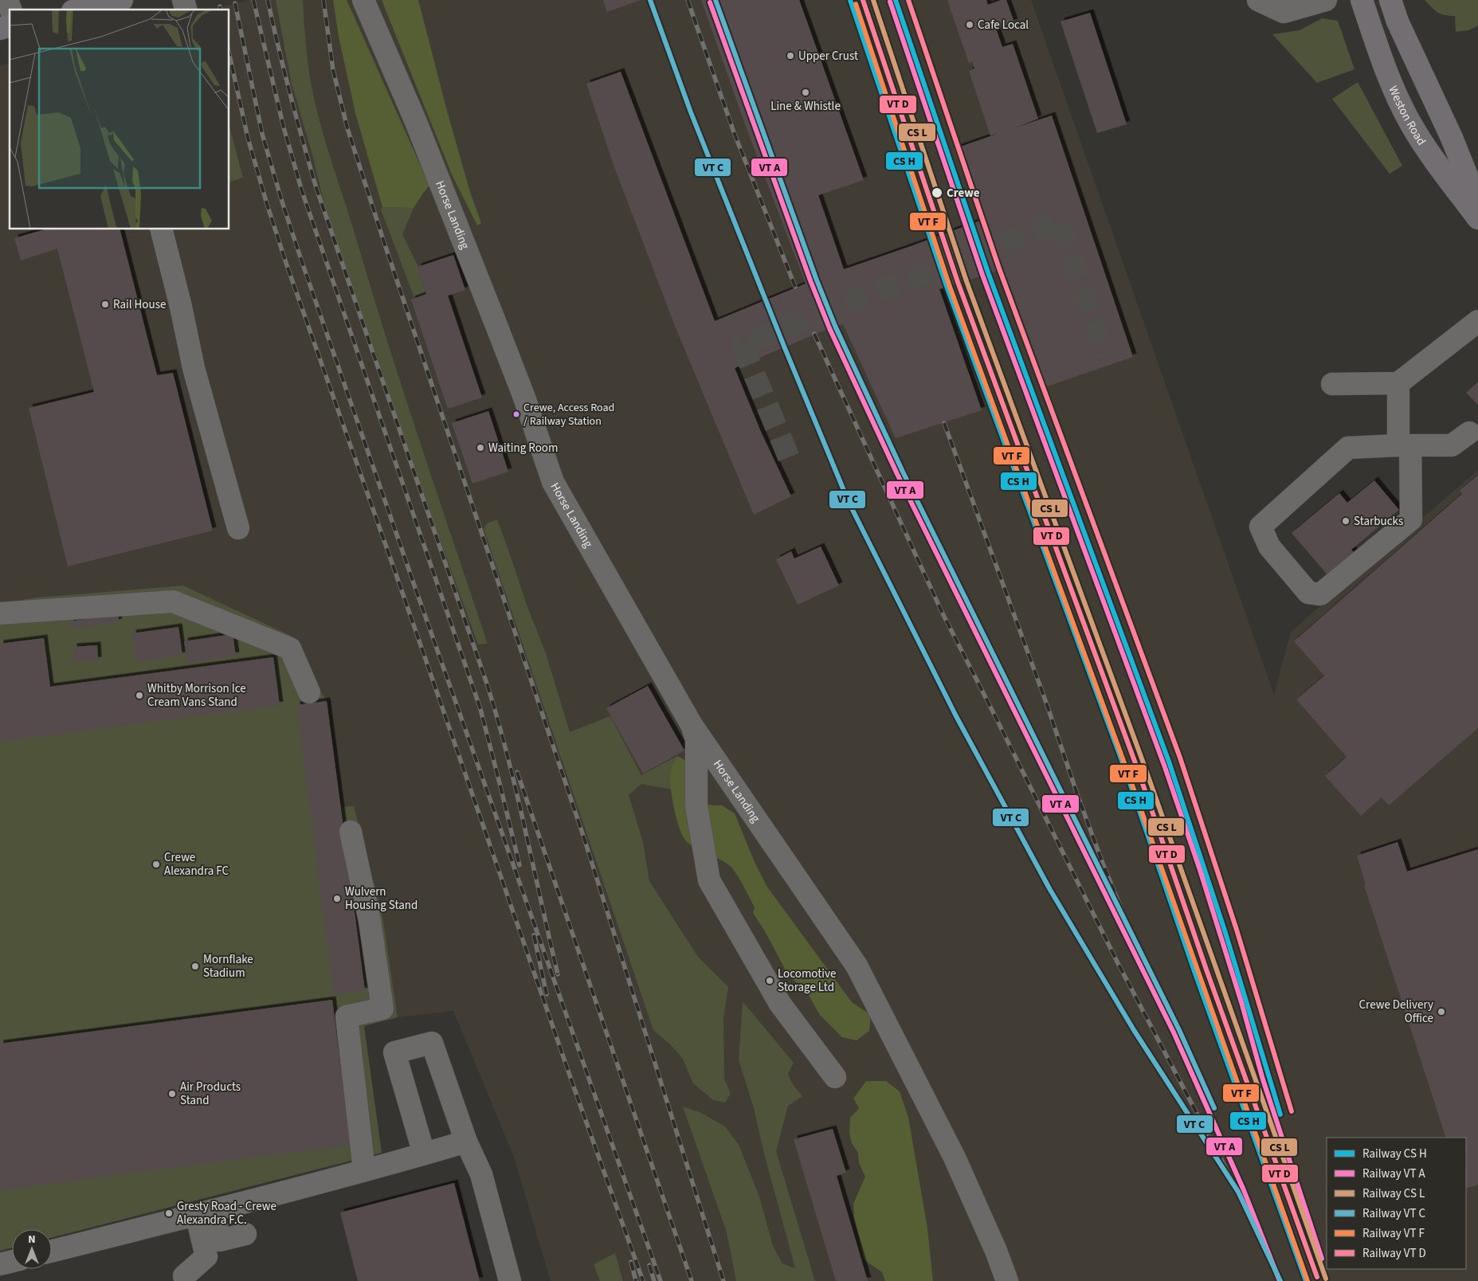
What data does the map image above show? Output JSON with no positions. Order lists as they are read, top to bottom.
{
  "streets": {
    "main road": ["Weston Road"],
    "street": ["Horse Landing"]
  },
  "places": [
    "Cafe Local",
    "Upper Crust",
    "Line & Whistle",
    "Crewe",
    "Rail House",
    "Crewe, Access Road / Railway Station",
    "Waiting Room",
    "Starbucks",
    "Whitby Morrison Ice Cream Vans Stand",
    "Crewe Alexandra FC",
    "Wulvern Housing Stand",
    "Mornflake Stadium",
    "Locomotive Storage Ltd",
    "Crewe Delivery Office",
    "Air Products Stand",
    "Gresty Road - Crewe Alexandra F.C."
  ],
  "legend": [
    "Railway CS H",
    "Railway VT A",
    "Railway CS L",
    "Railway VT C",
    "Railway VT F",
    "Railway VT D"
  ],
  "north": "top"
}
